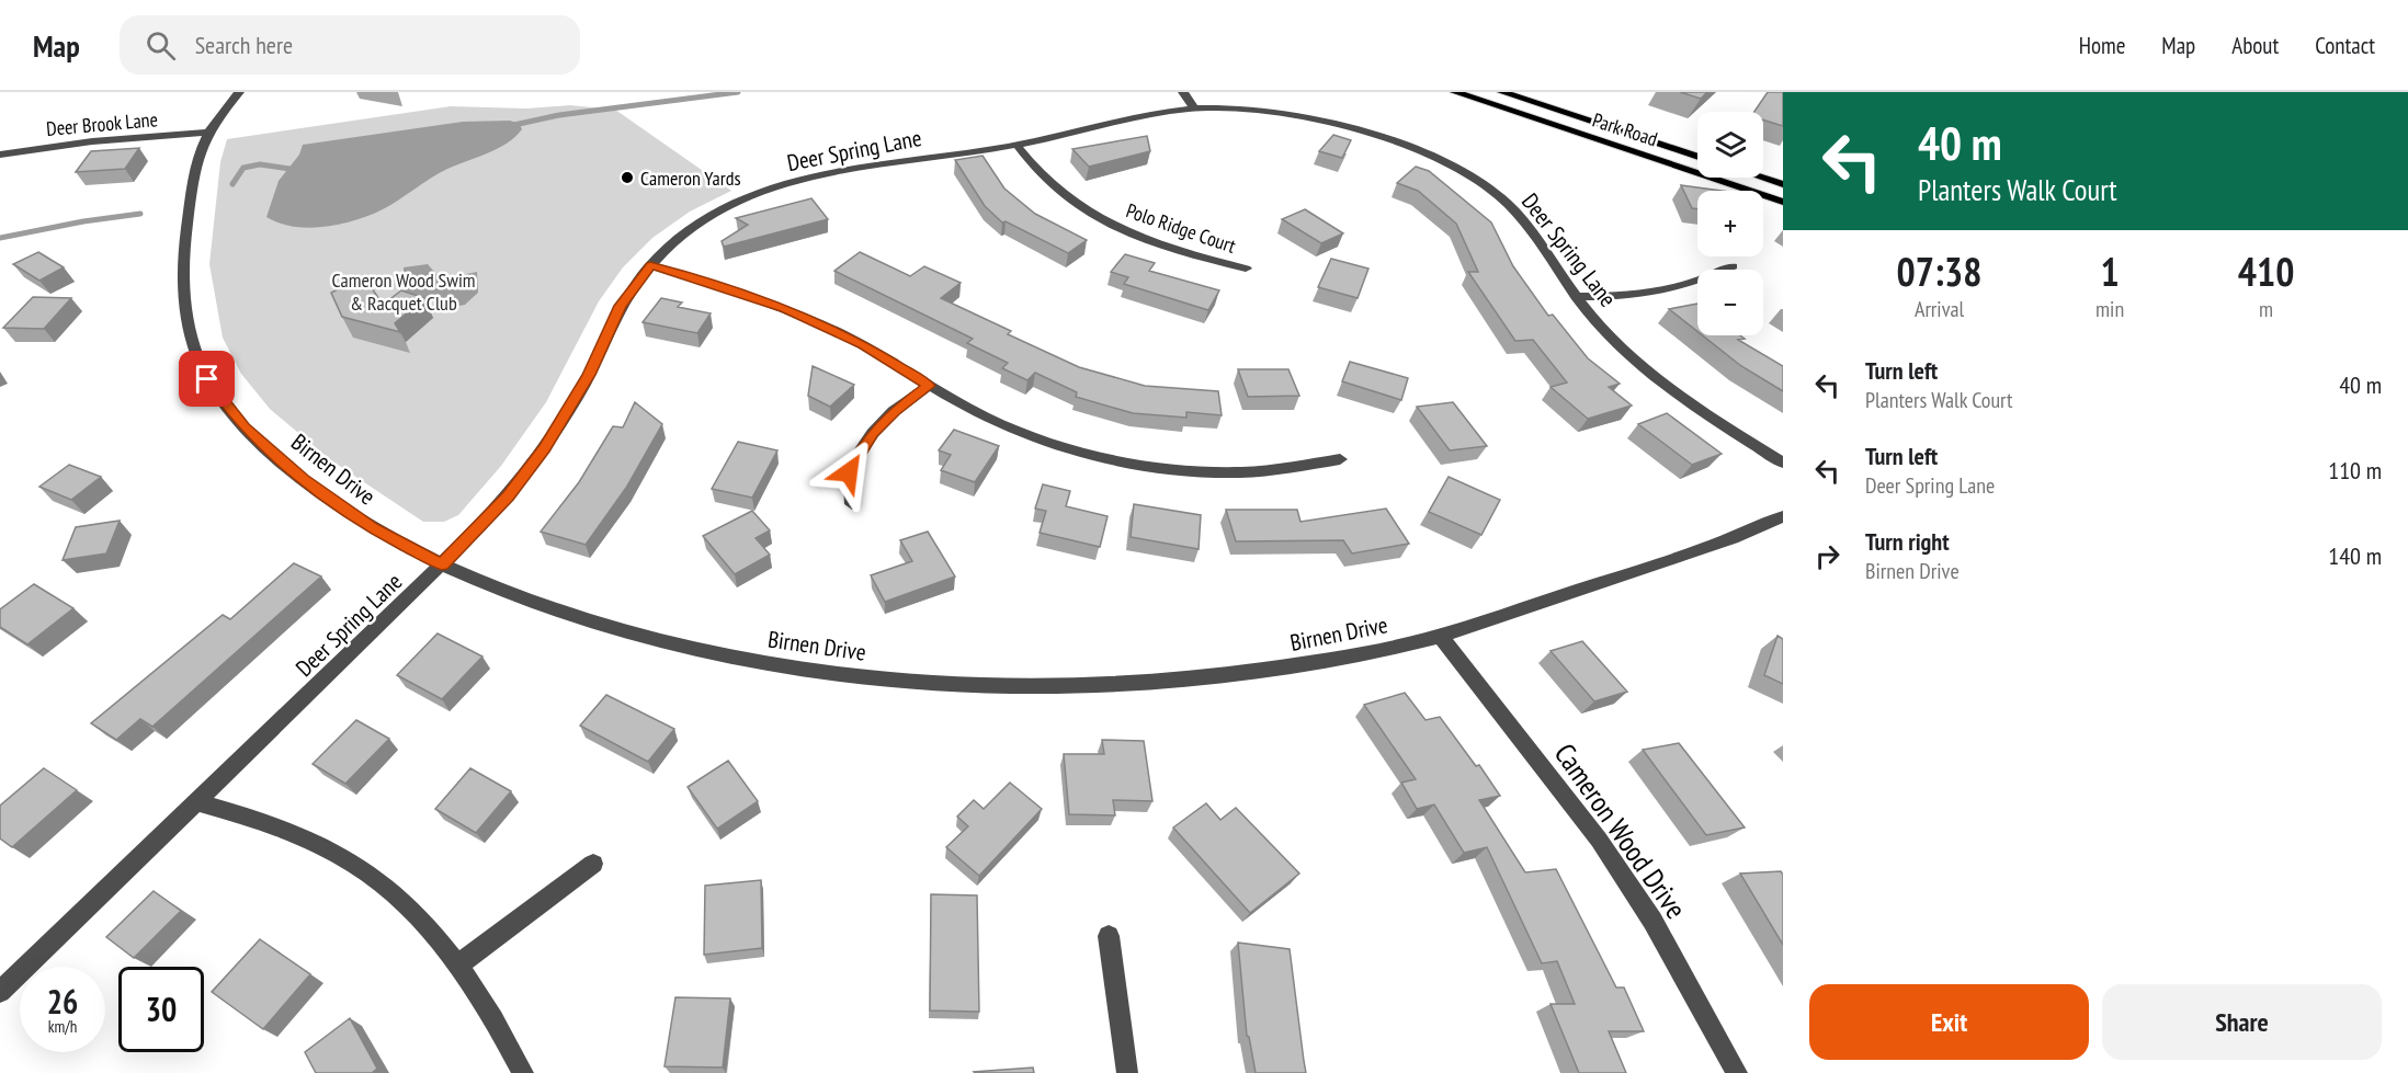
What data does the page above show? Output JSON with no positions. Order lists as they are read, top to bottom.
{
  "streets": {
    "main road": ["Park Road"],
    "street": [
      "Deer Brook Lane",
      "Deer Spring Lane",
      "Polo Ridge Court",
      "Birnen Drive",
      "Cameron Wood Drive"
    ]
  },
  "crossings": [
    ["Deer Brook Lane", "Birnen Drive"],
    ["Deer Spring Lane", "Polo Ridge Court"],
    ["Deer Spring Lane", "Birnen Drive"],
    ["Birnen Drive", "Cameron Wood Drive"]
  ],
  "parks": ["Cameron Wood Swim & Racquet Club"],
  "places": ["Cameron Yards"],
  "page": {
    "header": "Map",
    "search": "Search here",
    "nav": [
      "Home",
      "Map",
      "About",
      "Contact"
    ],
    "turn": ["40 m", "Planters Walk Court"],
    "map_buttons": ["+", "−"],
    "eta": [
      "07:38",
      "Arrival",
      "1",
      "min",
      "410",
      "m"
    ],
    "list": [
      {
        "name": "Turn left",
        "note": "Planters Walk Court",
        "value": "40 m"
      },
      {
        "name": "Turn left",
        "note": "Deer Spring Lane",
        "value": "110 m"
      },
      {
        "name": "Turn right",
        "note": "Birnen Drive",
        "value": "140 m"
      }
    ],
    "speed": "26 km/h",
    "limit": "30",
    "buttons": ["Exit", "Share"]
  }
}
